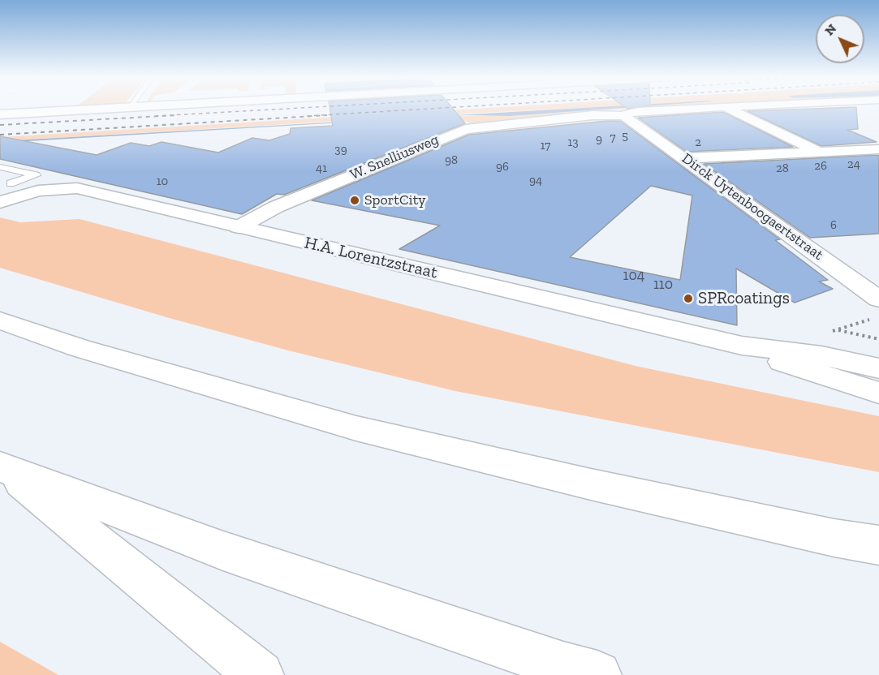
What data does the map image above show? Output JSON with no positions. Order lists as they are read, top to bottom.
{
  "streets": {
    "main road": ["W. Snelliusweg", "Dirck Uytenboogaertstraat", "H.A. Lorentzstraat"]
  },
  "crossings": [
    ["W. Snelliusweg", "Dirck Uytenboogaertstraat"],
    ["W. Snelliusweg", "H.A. Lorentzstraat"]
  ],
  "places": ["SportCity", "SPRcoatings"],
  "house_numbers": [
    "5",
    "7",
    "9",
    "13",
    "2",
    "17",
    "39",
    "98",
    "24",
    "26",
    "96",
    "41",
    "28",
    "94",
    "10",
    "6",
    "104",
    "110"
  ],
  "north": "top left"
}
